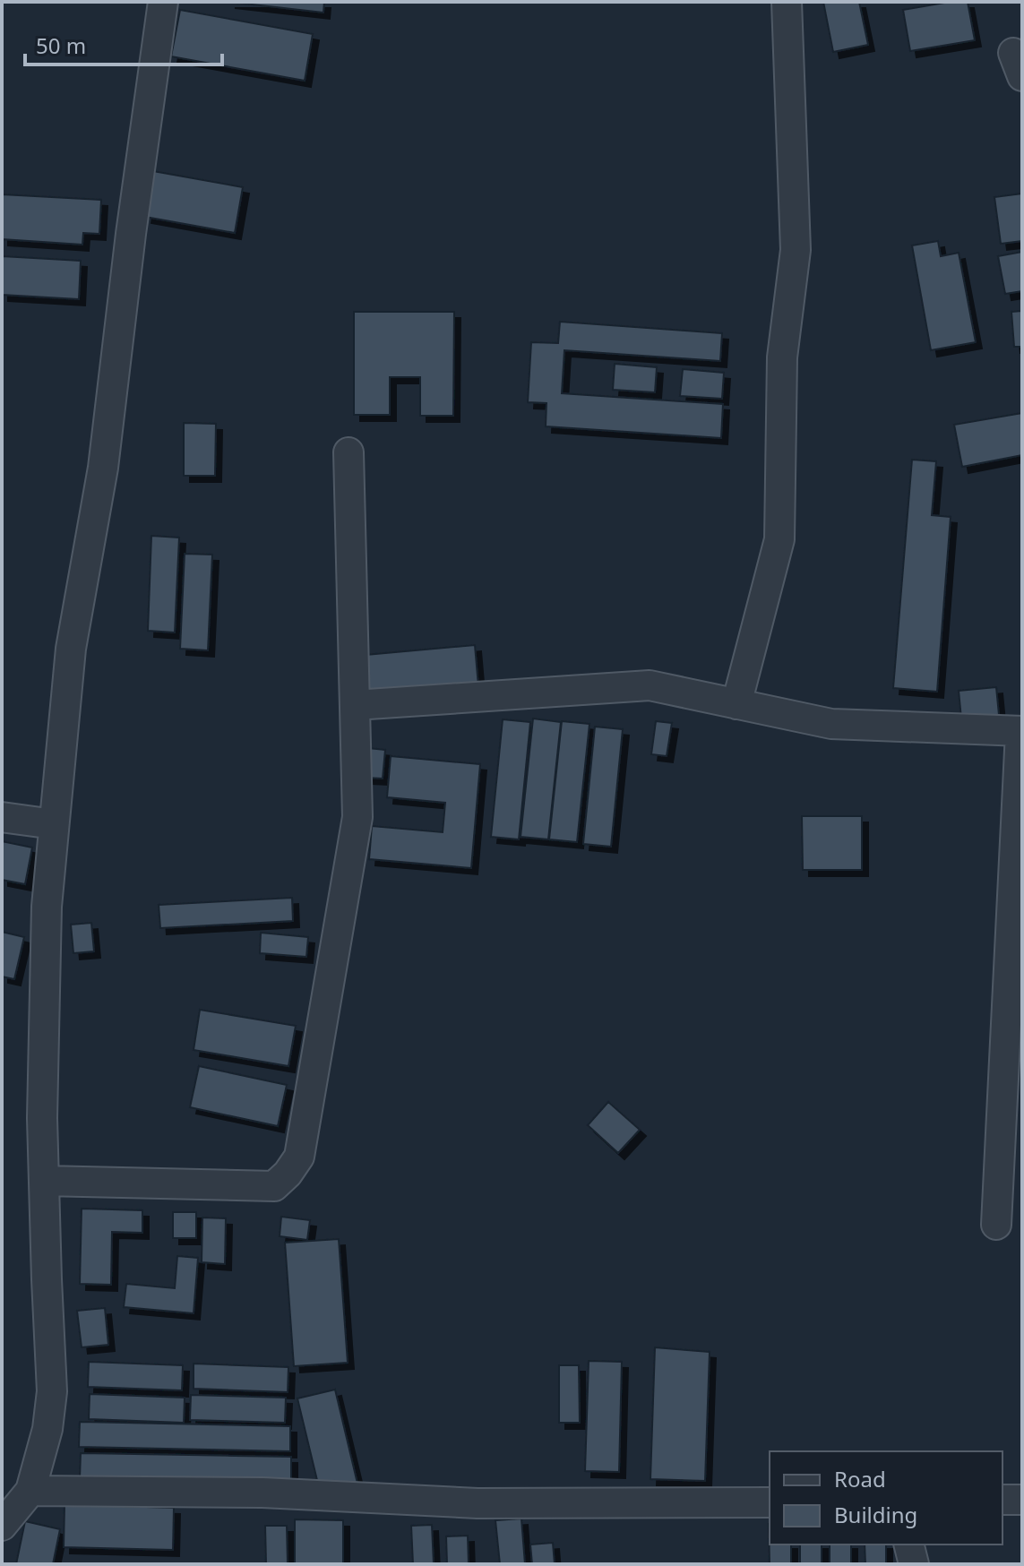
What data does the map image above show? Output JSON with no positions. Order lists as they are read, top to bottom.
{
  "legend": ["Road", "Building"],
  "scale_bar": "50 m"
}
